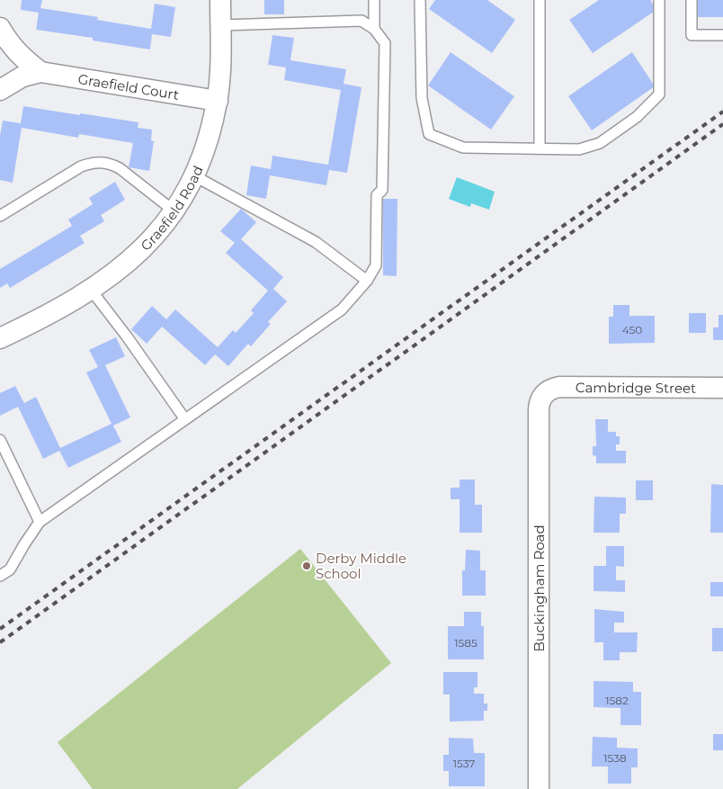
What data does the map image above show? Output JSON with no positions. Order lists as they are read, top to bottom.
{
  "streets": {
    "street": [
      "Graefield Court",
      "Graefield Road",
      "Cambridge Street",
      "Buckingham Road"
    ]
  },
  "crossings": [
    ["Graefield Court", "Graefield Road"],
    ["Cambridge Street", "Buckingham Road"]
  ],
  "places": ["Derby Middle School"],
  "house_numbers": [
    "450",
    "1585",
    "1582",
    "1538",
    "1537"
  ]
}
